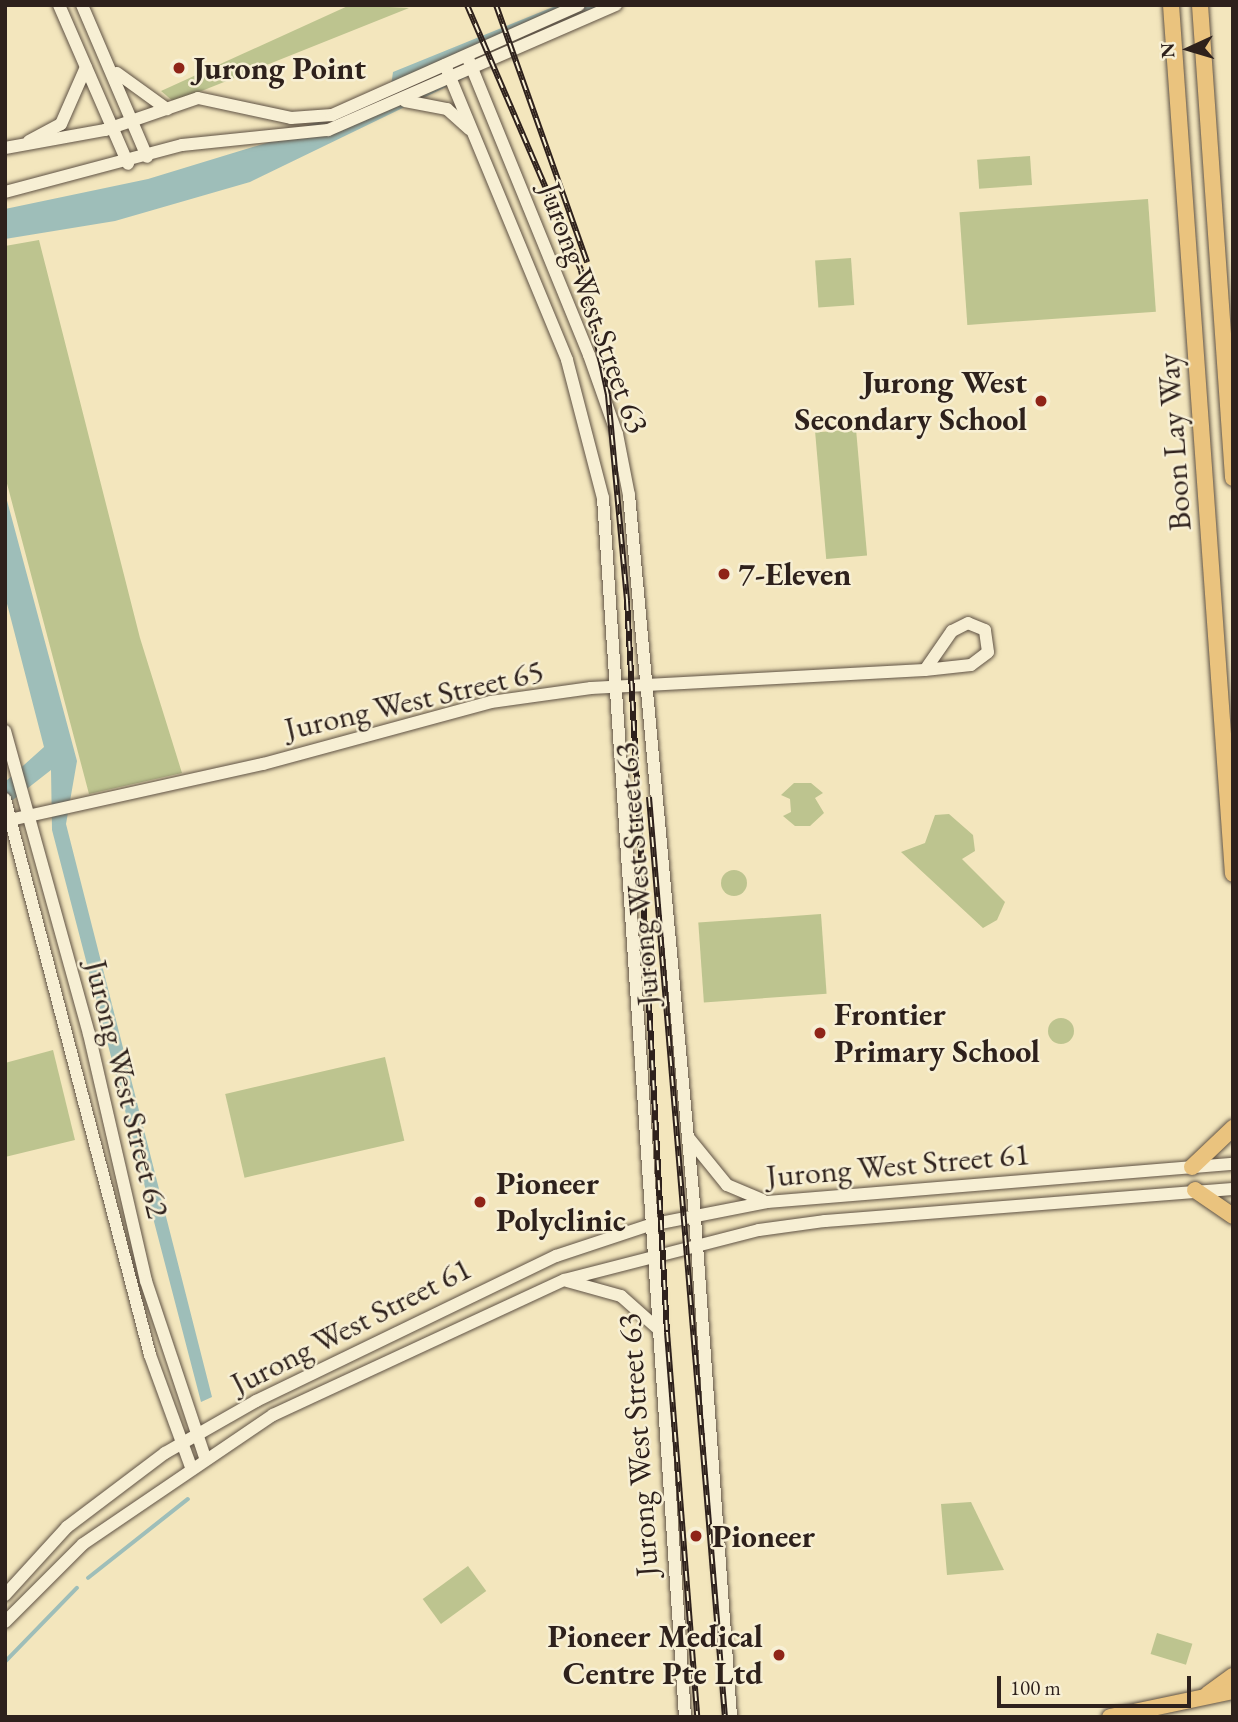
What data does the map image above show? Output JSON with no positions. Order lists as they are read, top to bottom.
{
  "streets": {
    "main road": ["Boon Lay Way"],
    "street": [
      "Jurong West Street 63",
      "Jurong West Street 65",
      "Jurong West Street 62",
      "Jurong West Street 61"
    ]
  },
  "crossings": [
    ["Jurong West Street 63", "Jurong West Street 65"],
    ["Jurong West Street 63", "Jurong West Street 61"],
    ["Jurong West Street 65", "Jurong West Street 62"],
    ["Jurong West Street 62", "Jurong West Street 61"]
  ],
  "places": [
    "Jurong Point",
    "Jurong West Secondary School",
    "7-Eleven",
    "Frontier Primary School",
    "Pioneer Polyclinic",
    "Pioneer",
    "Pioneer Medical Centre Pte Ltd"
  ],
  "scale_bar": "100 m",
  "north": "left"
}
